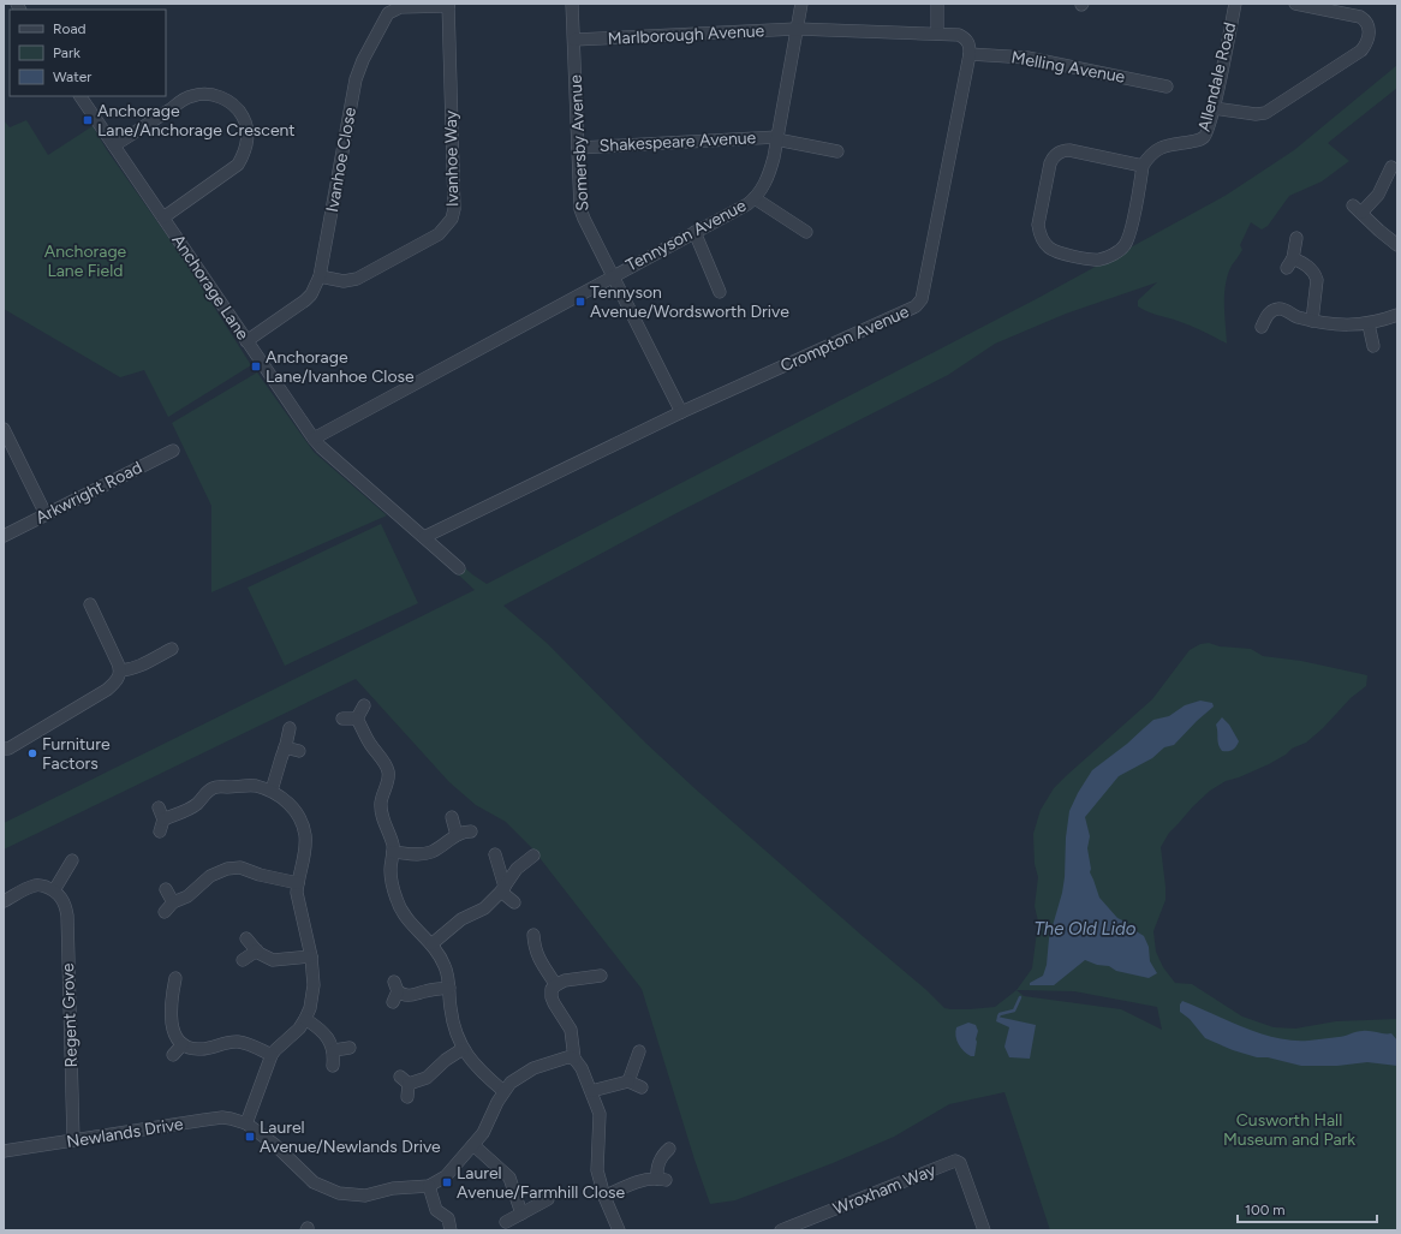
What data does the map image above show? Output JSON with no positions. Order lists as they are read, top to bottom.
{
  "streets": {
    "street": [
      "Marlborough Avenue",
      "Melling Avenue",
      "Allendale Road",
      "Shakespeare Avenue",
      "Somersby Avenue",
      "Ivanhoe Way",
      "Ivanhoe Close",
      "Tennyson Avenue",
      "Anchorage Lane",
      "Crompton Avenue",
      "Arkwright Road",
      "Regent Grove",
      "Newlands Drive",
      "Wroxham Way"
    ]
  },
  "crossings": [
    ["Marlborough Avenue", "Somersby Avenue"],
    ["Marlborough Avenue", "Tennyson Avenue"],
    ["Melling Avenue", "Crompton Avenue"],
    ["Shakespeare Avenue", "Somersby Avenue"],
    ["Shakespeare Avenue", "Tennyson Avenue"],
    ["Somersby Avenue", "Tennyson Avenue"],
    ["Somersby Avenue", "Crompton Avenue"],
    ["Ivanhoe Way", "Ivanhoe Close"],
    ["Ivanhoe Close", "Anchorage Lane"],
    ["Tennyson Avenue", "Anchorage Lane"],
    ["Anchorage Lane", "Crompton Avenue"],
    ["Regent Grove", "Newlands Drive"]
  ],
  "water": ["The Old Lido"],
  "parks": ["Anchorage Lane Field", "Cusworth Hall Museum and Park"],
  "places": {
    "transit": [
      "Anchorage Lane/Anchorage Crescent",
      "Tennyson Avenue/Wordsworth Drive",
      "Anchorage Lane/Ivanhoe Close",
      "Laurel Avenue/Newlands Drive",
      "Laurel Avenue/Farmhill Close"
    ],
    "other": ["Furniture Factors"]
  },
  "legend": ["Road", "Park", "Water"],
  "scale_bar": "100 m"
}
